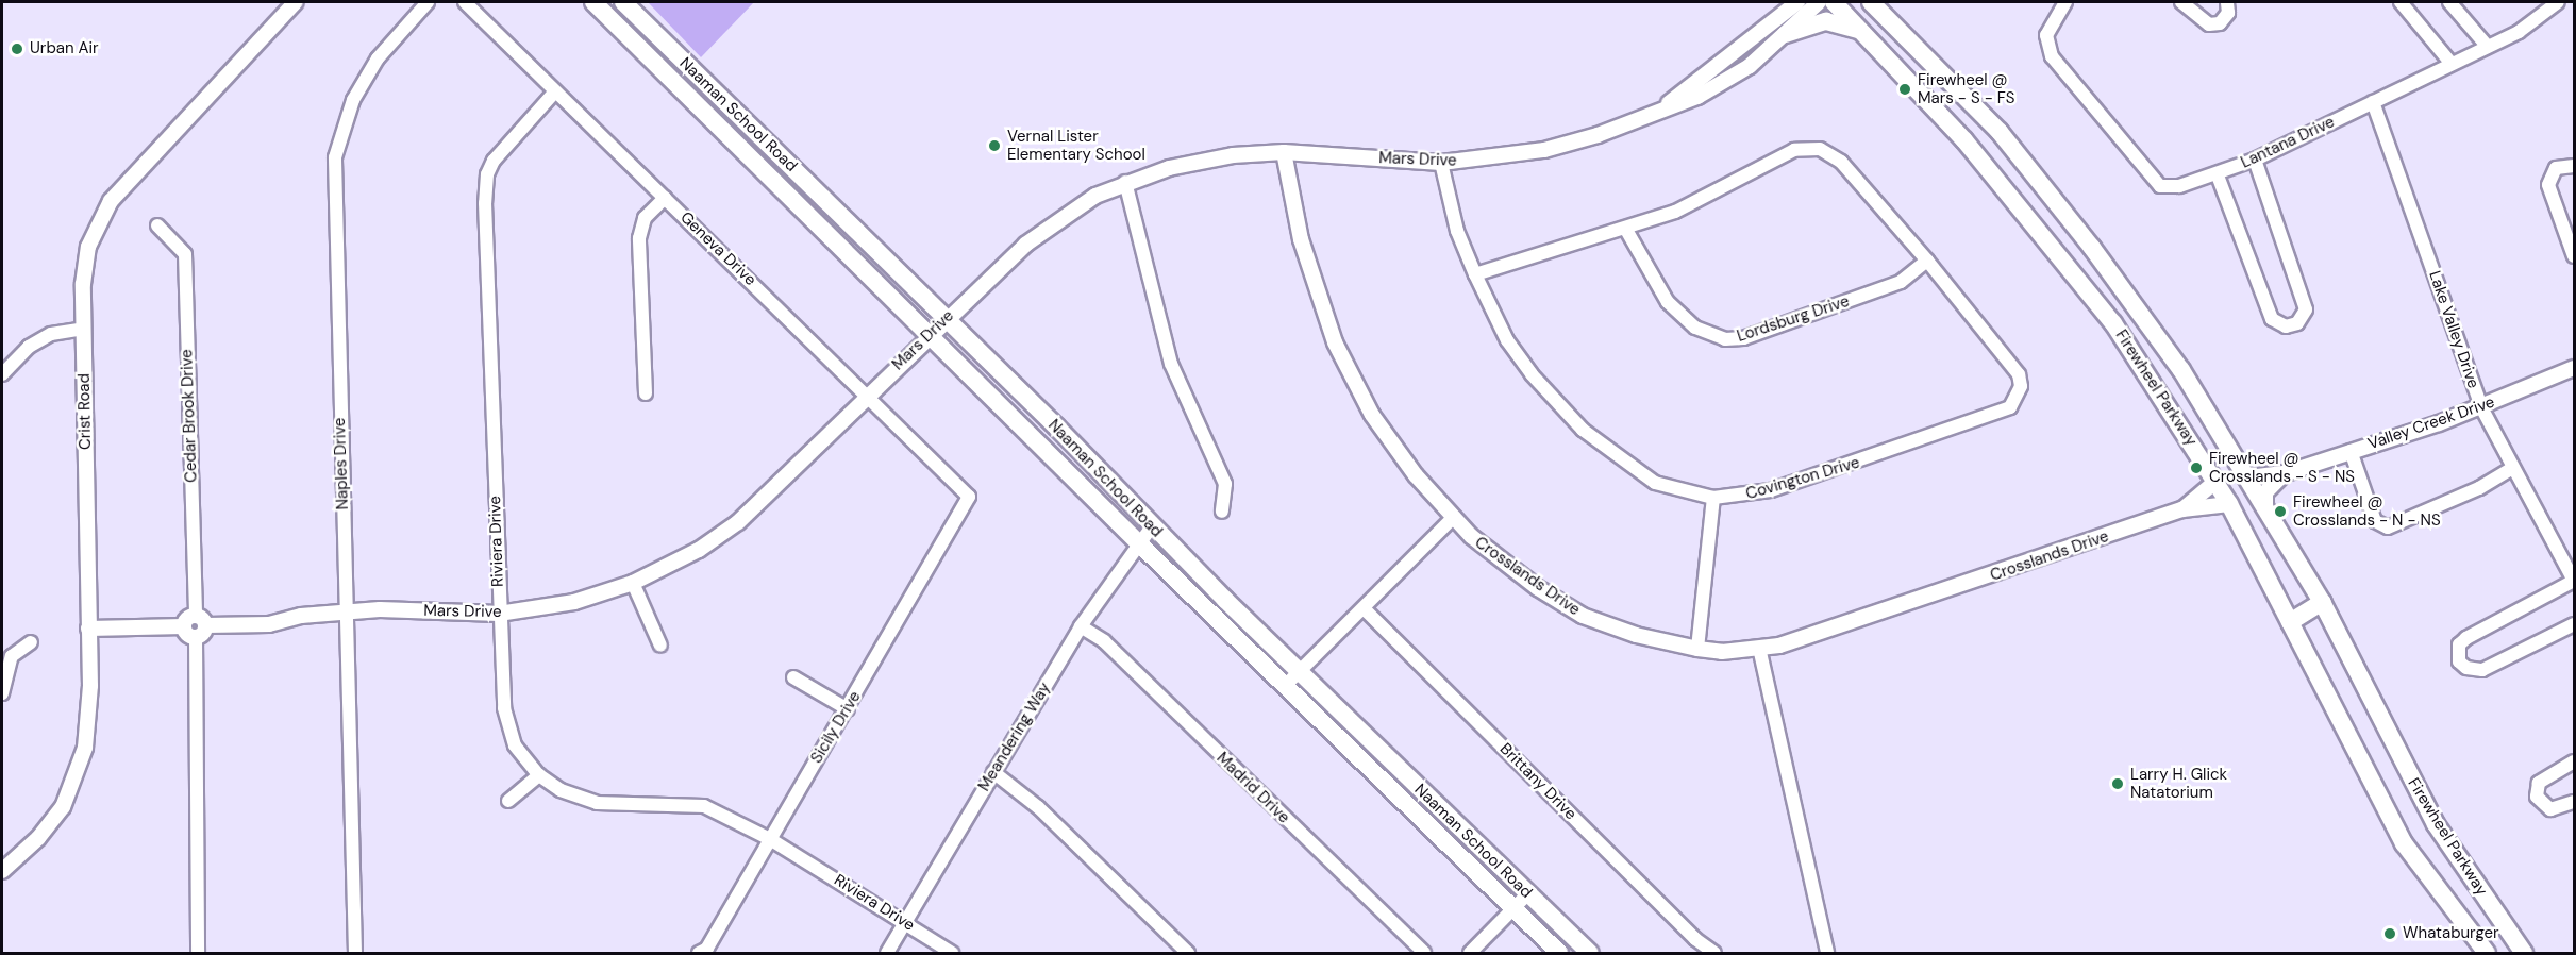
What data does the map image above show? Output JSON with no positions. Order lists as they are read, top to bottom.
{
  "streets": {
    "main road": ["Naaman School Road", "Firewheel Parkway"],
    "street": [
      "Lantana Drive",
      "Mars Drive",
      "Geneva Drive",
      "Lordsburg Drive",
      "Lake Valley Drive",
      "Crist Road",
      "Cedar Brook Drive",
      "Valley Creek Drive",
      "Naples Drive",
      "Covington Drive",
      "Riviera Drive",
      "Crosslands Drive",
      "Sicily Drive",
      "Meandering Way",
      "Brittany Drive",
      "Madrid Drive"
    ]
  },
  "crossings": [
    ["Naaman School Road", "Mars Drive"],
    ["Naaman School Road", "Meandering Way"],
    ["Lantana Drive", "Lake Valley Drive"],
    ["Mars Drive", "Geneva Drive"],
    ["Mars Drive", "Cedar Brook Drive"],
    ["Mars Drive", "Naples Drive"],
    ["Mars Drive", "Covington Drive"],
    ["Mars Drive", "Riviera Drive"],
    ["Mars Drive", "Crosslands Drive"],
    ["Geneva Drive", "Riviera Drive"],
    ["Geneva Drive", "Sicily Drive"],
    ["Lordsburg Drive", "Covington Drive"],
    ["Lake Valley Drive", "Valley Creek Drive"],
    ["Firewheel Parkway", "Valley Creek Drive"],
    ["Firewheel Parkway", "Crosslands Drive"],
    ["Riviera Drive", "Sicily Drive"],
    ["Riviera Drive", "Meandering Way"],
    ["Meandering Way", "Madrid Drive"]
  ],
  "places": [
    "Urban Air",
    "Firewheel @ Mars - S - FS",
    "Vernal Lister Elementary School",
    "Firewheel @ Crosslands - S - NS",
    "Firewheel @ Crosslands - N - NS",
    "Larry H. Glick Natatorium",
    "Whataburger"
  ]
}
